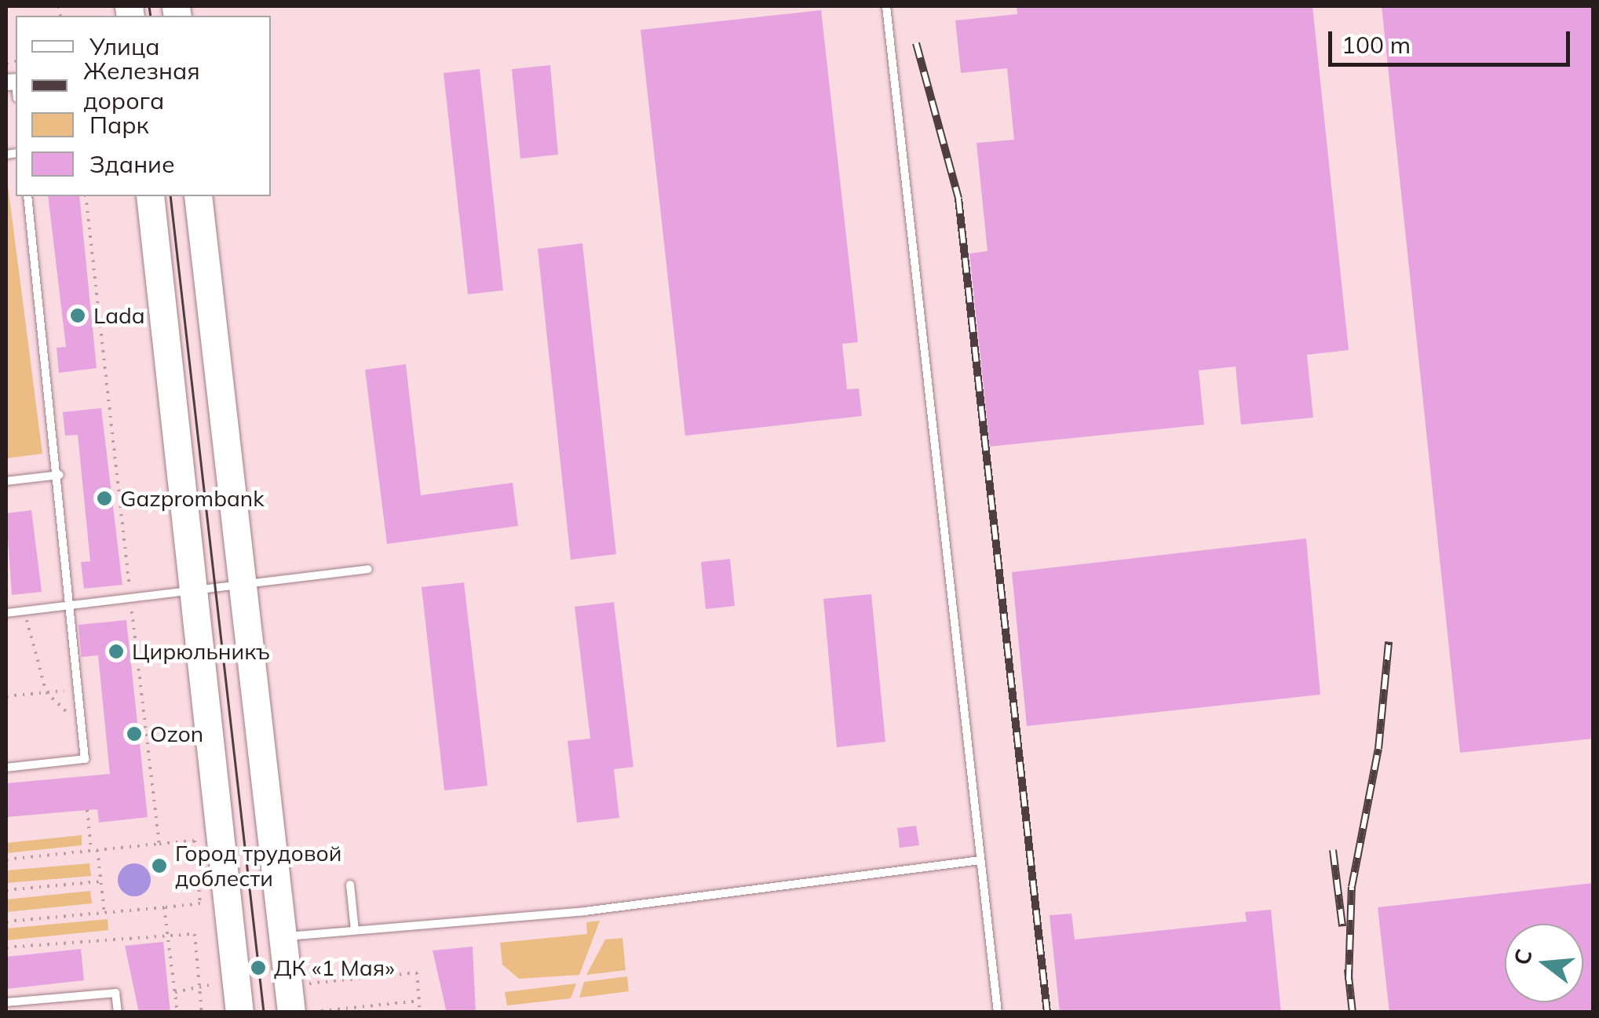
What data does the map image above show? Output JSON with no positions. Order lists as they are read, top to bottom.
{
  "places": [
    "Lada",
    "Gazprombank",
    "Цирюльникъ",
    "Ozon",
    "Город трудовой доблести",
    "ДК «1 Мая»"
  ],
  "legend": [
    "Улица",
    "Железная дорога",
    "Парк",
    "Здание"
  ],
  "scale_bar": "100 m",
  "north": "left"
}
